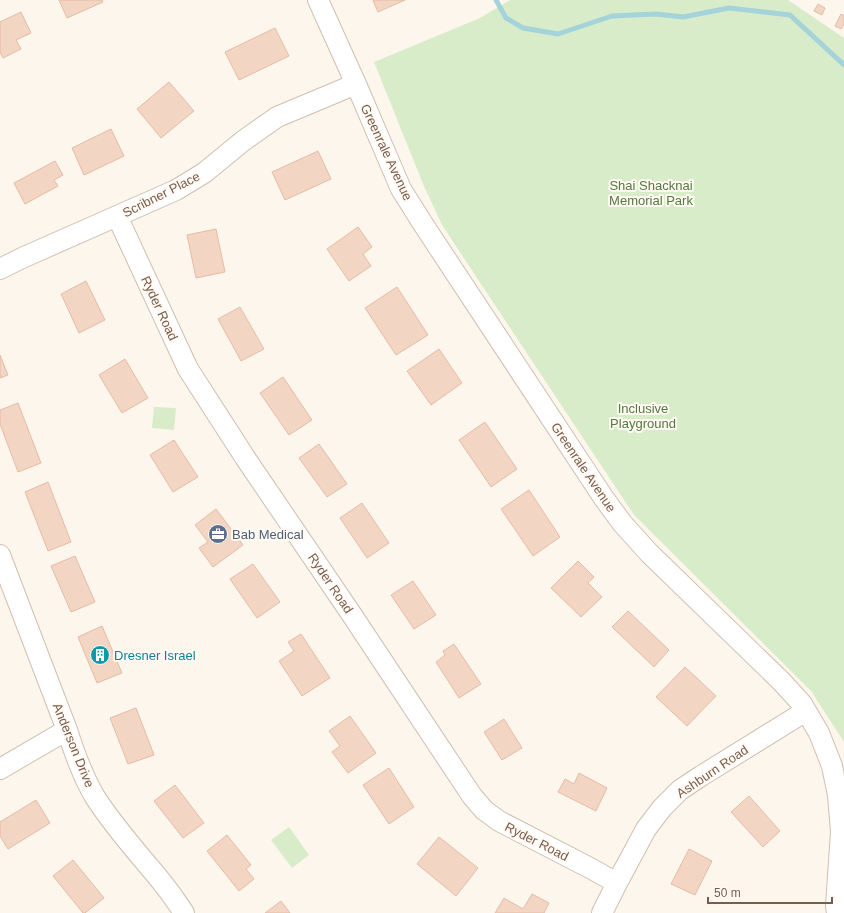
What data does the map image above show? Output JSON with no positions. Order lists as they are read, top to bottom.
{
  "streets": {
    "street": [
      "Greenrale Avenue",
      "Scribner Place",
      "Ryder Road",
      "Anderson Drive",
      "Ashburn Road"
    ]
  },
  "crossings": [
    ["Greenrale Avenue", "Scribner Place"],
    ["Greenrale Avenue", "Ashburn Road"],
    ["Scribner Place", "Ryder Road"],
    ["Ryder Road", "Ashburn Road"]
  ],
  "parks": ["Shai Shacknai Memorial Park", "Inclusive Playground"],
  "places": {
    "office": ["Bab Medical"],
    "building": ["Dresner Israel"]
  },
  "scale_bar": "50 m"
}
